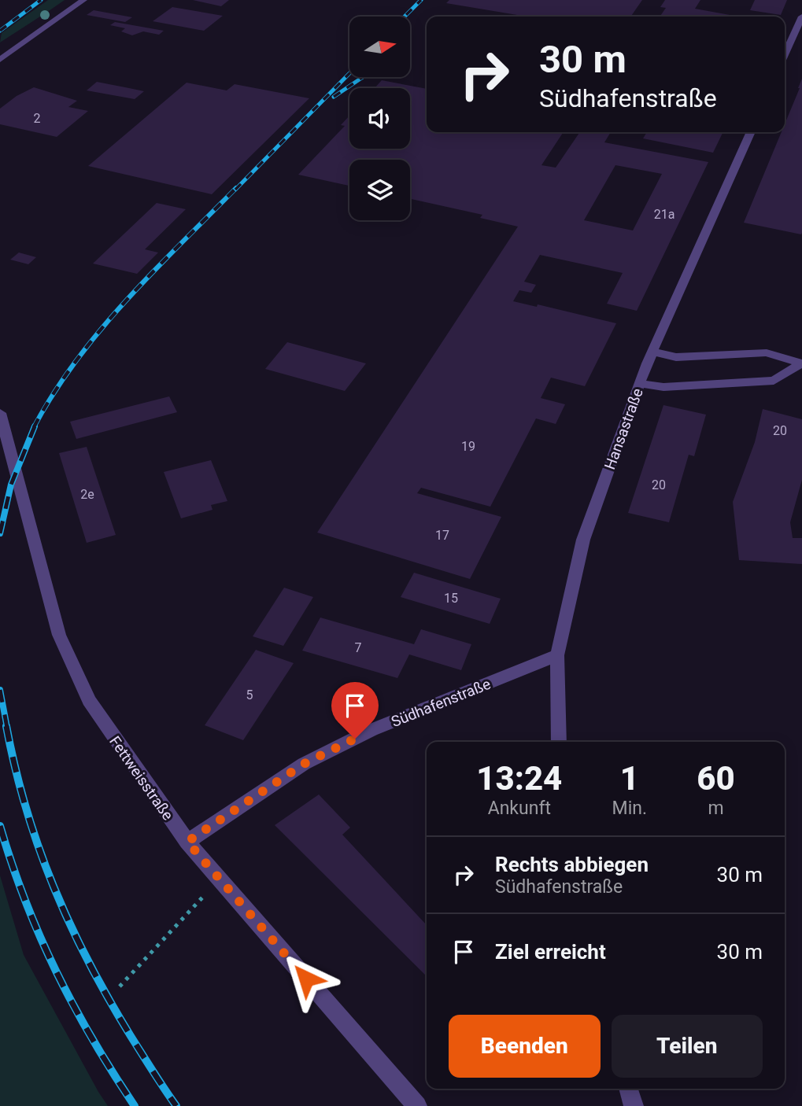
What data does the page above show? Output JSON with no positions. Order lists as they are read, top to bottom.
{
  "streets": {
    "street": ["Hansastraße", "Südhafenstraße", "Fettweisstraße"]
  },
  "crossings": [
    ["Hansastraße", "Südhafenstraße"],
    ["Südhafenstraße", "Fettweisstraße"]
  ],
  "house_numbers": [
    "2",
    "21a",
    "20",
    "19",
    "20",
    "2e",
    "17",
    "15",
    "7",
    "5"
  ],
  "north": "right",
  "page": {
    "turn": ["30 m", "Südhafenstraße"],
    "eta": [
      "13:24",
      "Ankunft",
      "1",
      "Min.",
      "60",
      "m"
    ],
    "list": [
      {
        "name": "Rechts abbiegen",
        "note": "Südhafenstraße",
        "value": "30 m"
      },
      {
        "name": "Ziel erreicht",
        "value": "30 m"
      }
    ],
    "buttons": ["Beenden", "Teilen"]
  }
}
